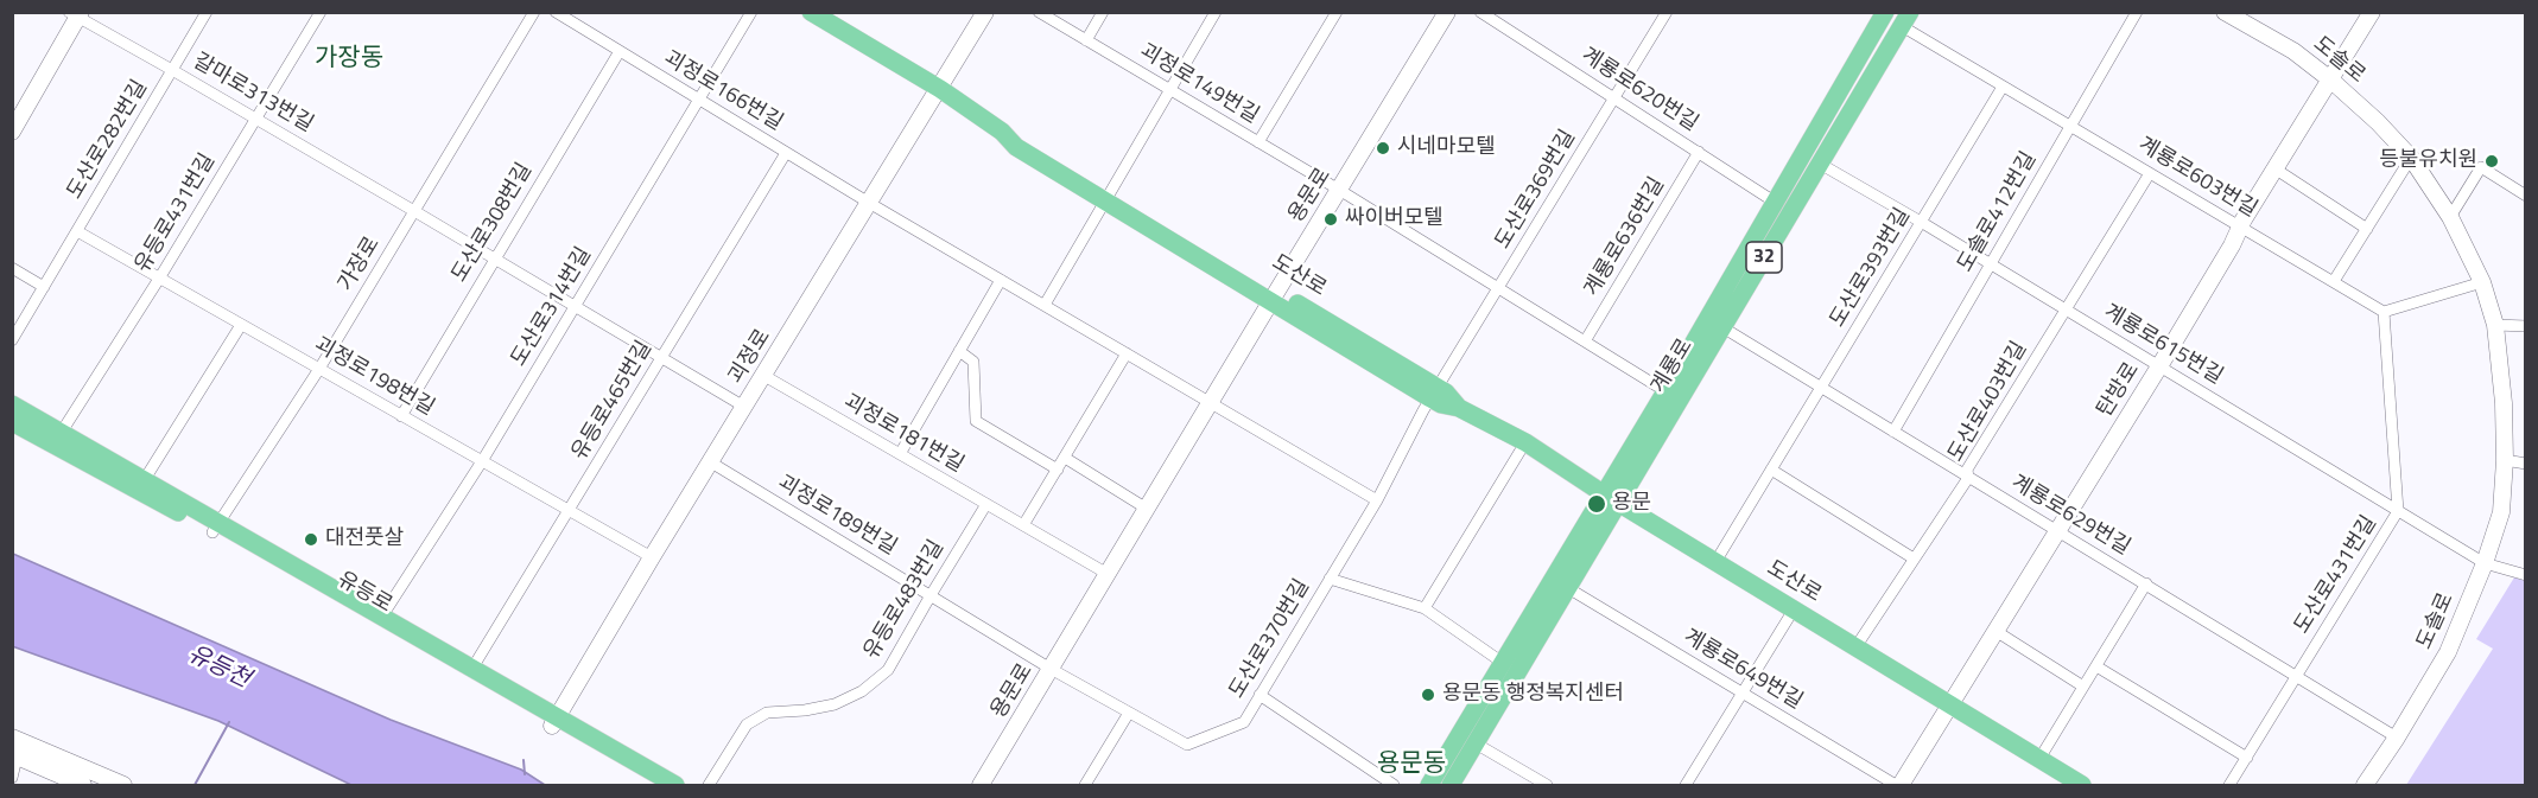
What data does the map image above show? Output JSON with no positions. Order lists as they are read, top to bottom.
{
  "streets": {
    "main road": [
      "32",
      "도산로",
      "계룡로",
      "유등로"
    ],
    "street": [
      "도솔로",
      "괴정로149번길",
      "계룡로620번길",
      "괴정로166번길",
      "갈마로313번길",
      "도산로282번길",
      "계룡로603번길",
      "도산로369번길",
      "용문로",
      "도솔로412번길",
      "유등로431번길",
      "도산로308번길",
      "계룡로636번길",
      "가장로",
      "도산로393번길",
      "도산로314번길",
      "계룡로615번길",
      "괴정로",
      "괴정로198번길",
      "탄방로",
      "유등로465번길",
      "도산로403번길",
      "괴정로181번길",
      "괴정로189번길",
      "계룡로629번길",
      "도산로431번길",
      "유등로483번길",
      "도산로370번길",
      "계룡로649번길"
    ]
  },
  "crossings": [
    ["도솔로", "계룡로615번길"],
    ["도솔로", "탄방로"],
    ["도솔로", "계룡로629번길"],
    ["괴정로149번길", "용문로"],
    ["계룡로620번길", "도산로369번길"],
    ["계룡로620번길", "계룡로636번길"],
    ["계룡로620번길", "계룡로"],
    ["괴정로166번길", "용문로"],
    ["괴정로166번길", "도산로308번길"],
    ["괴정로166번길", "도산로314번길"],
    ["괴정로166번길", "괴정로"],
    ["괴정로166번길", "유등로465번길"],
    ["갈마로313번길", "도산로282번길"],
    ["갈마로313번길", "유등로431번길"],
    ["갈마로313번길", "도산로308번길"],
    ["갈마로313번길", "가장로"],
    ["갈마로313번길", "도산로314번길"],
    ["갈마로313번길", "괴정로"],
    ["갈마로313번길", "유등로465번길"],
    ["도산로282번길", "괴정로198번길"],
    ["계룡로603번길", "도솔로412번길"],
    ["계룡로603번길", "도산로393번길"],
    ["계룡로603번길", "계룡로"],
    ["계룡로603번길", "탄방로"],
    ["계룡로603번길", "도산로403번길"],
    ["계룡로603번길", "도산로431번길"],
    ["도산로369번길", "도산로"],
    ["도산로369번길", "도산로370번길"],
    ["용문로", "도산로"],
    ["용문로", "괴정로181번길"],
    ["용문로", "괴정로189번길"],
    ["용문로", "도산로370번길"],
    ["도솔로412번길", "계룡로615번길"],
    ["도솔로412번길", "계룡로629번길"],
    ["유등로431번길", "괴정로198번길"],
    ["유등로431번길", "유등로"],
    ["도산로308번길", "괴정로198번길"],
    ["가장로", "괴정로198번길"],
    ["가장로", "유등로"],
    ["도산로393번길", "도산로"],
    ["도산로393번길", "계룡로615번길"],
    ["도산로393번길", "계룡로629번길"],
    ["도산로", "괴정로"],
    ["도산로", "계룡로"],
    ["도산로", "탄방로"],
    ["도산로", "도산로403번길"],
    ["도산로", "도산로370번길"],
    ["도산로314번길", "괴정로198번길"],
    ["도산로314번길", "유등로"],
    ["계룡로615번길", "계룡로"],
    ["계룡로615번길", "탄방로"],
    ["계룡로615번길", "도산로403번길"],
    ["계룡로615번길", "도산로431번길"],
    ["괴정로", "괴정로198번길"],
    ["괴정로", "괴정로181번길"],
    ["괴정로", "괴정로189번길"],
    ["괴정로", "유등로"],
    ["계룡로", "계룡로629번길"],
    ["계룡로", "계룡로649번길"],
    ["괴정로198번길", "유등로465번길"],
    ["탄방로", "계룡로629번길"],
    ["탄방로", "계룡로649번길"],
    ["유등로465번길", "유등로"],
    ["도산로403번길", "계룡로629번길"],
    ["괴정로181번길", "유등로483번길"],
    ["괴정로189번길", "유등로483번길"],
    ["괴정로189번길", "도산로370번길"],
    ["계룡로629번길", "도산로431번길"]
  ],
  "districts": ["가장동", "용문동"],
  "water": ["유등천"],
  "places": [
    "시네마모텔",
    "등불유치원",
    "싸이버모텔",
    "용문",
    "대전풋살",
    "용문동 행정복지센터"
  ]
}
